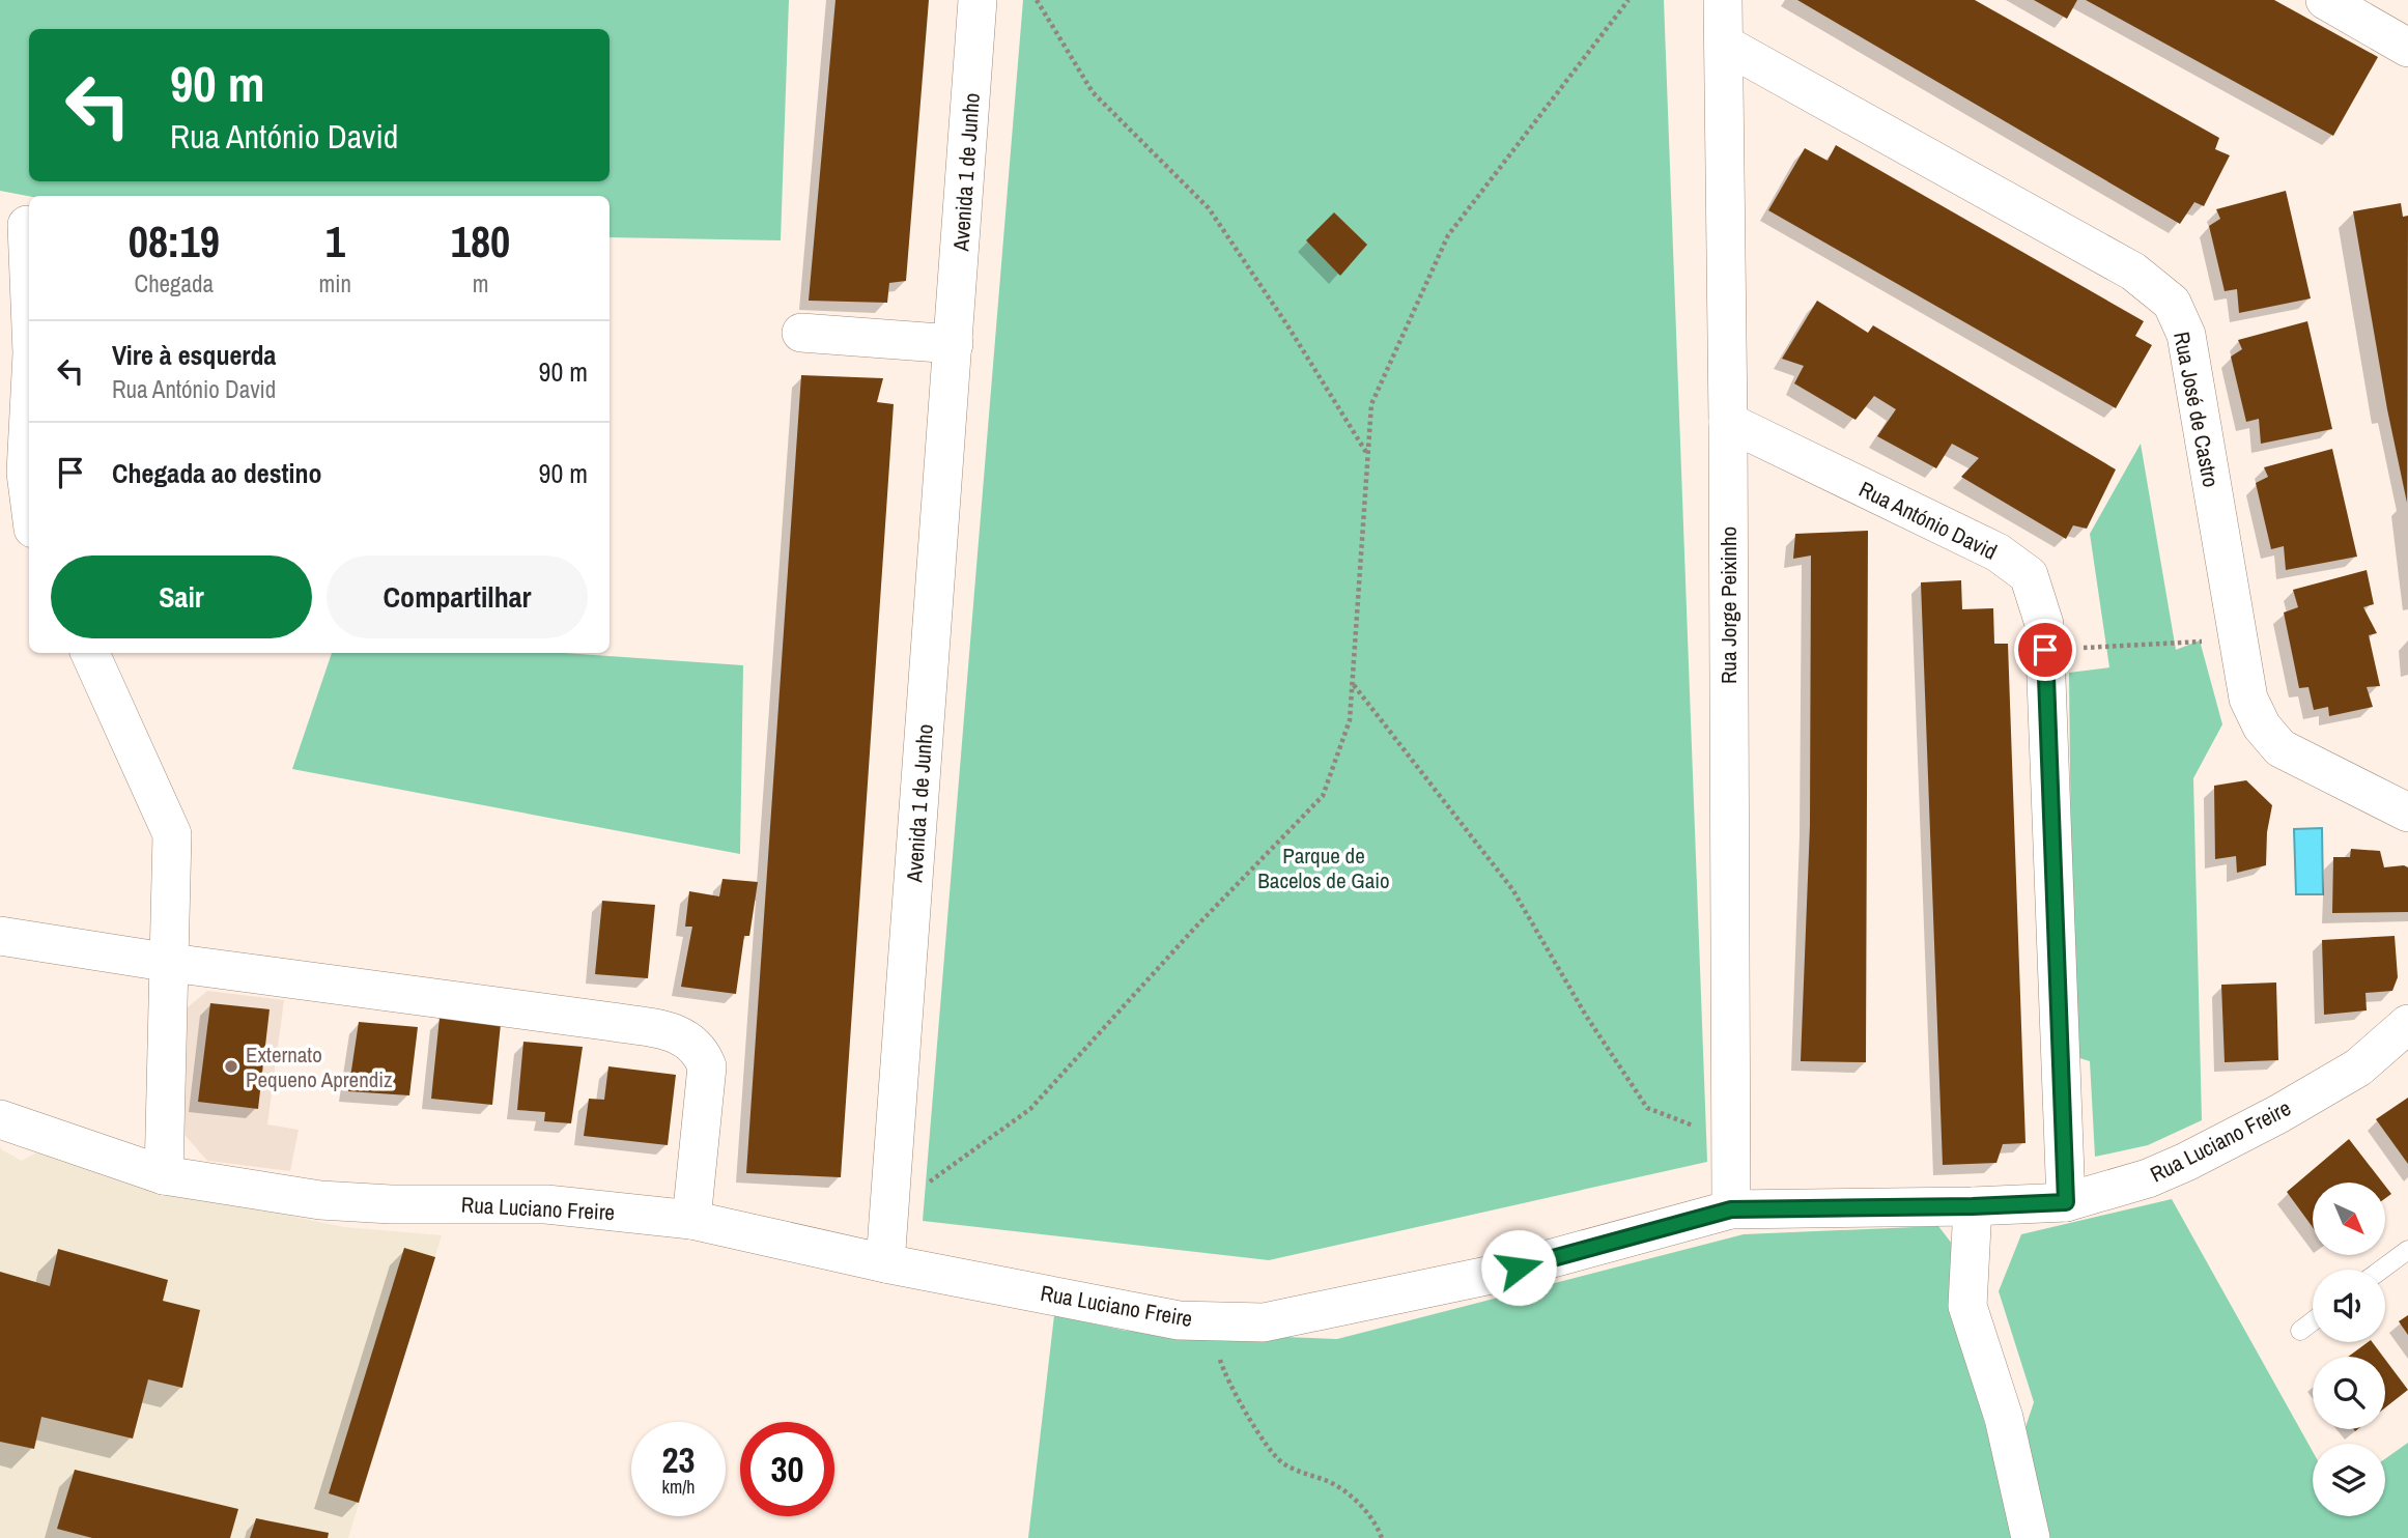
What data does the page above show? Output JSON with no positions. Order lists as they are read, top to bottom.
{
  "streets": {
    "street": [
      "Avenida 1 de Junho",
      "Rua José de Castro",
      "Rua António David",
      "Rua Jorge Peixinho",
      "Rua Luciano Freire"
    ]
  },
  "crossings": [
    ["Avenida 1 de Junho", "Rua Luciano Freire"],
    ["Rua José de Castro", "Rua Jorge Peixinho"],
    ["Rua António David", "Rua Jorge Peixinho"],
    ["Rua António David", "Rua Luciano Freire"],
    ["Rua Jorge Peixinho", "Rua Luciano Freire"]
  ],
  "parks": ["Parque de Bacelos de Gaio"],
  "places": ["Externato Pequeno Aprendiz"],
  "north": "bottom right",
  "page": {
    "turn": ["90 m", "Rua António David"],
    "eta": [
      "08:19",
      "Chegada",
      "1",
      "min",
      "180",
      "m"
    ],
    "list": [
      {
        "name": "Vire à esquerda",
        "note": "Rua António David",
        "value": "90 m"
      },
      {
        "name": "Chegada ao destino",
        "value": "90 m"
      }
    ],
    "buttons": ["Sair", "Compartilhar"],
    "speed": "23 km/h",
    "limit": "30"
  }
}
